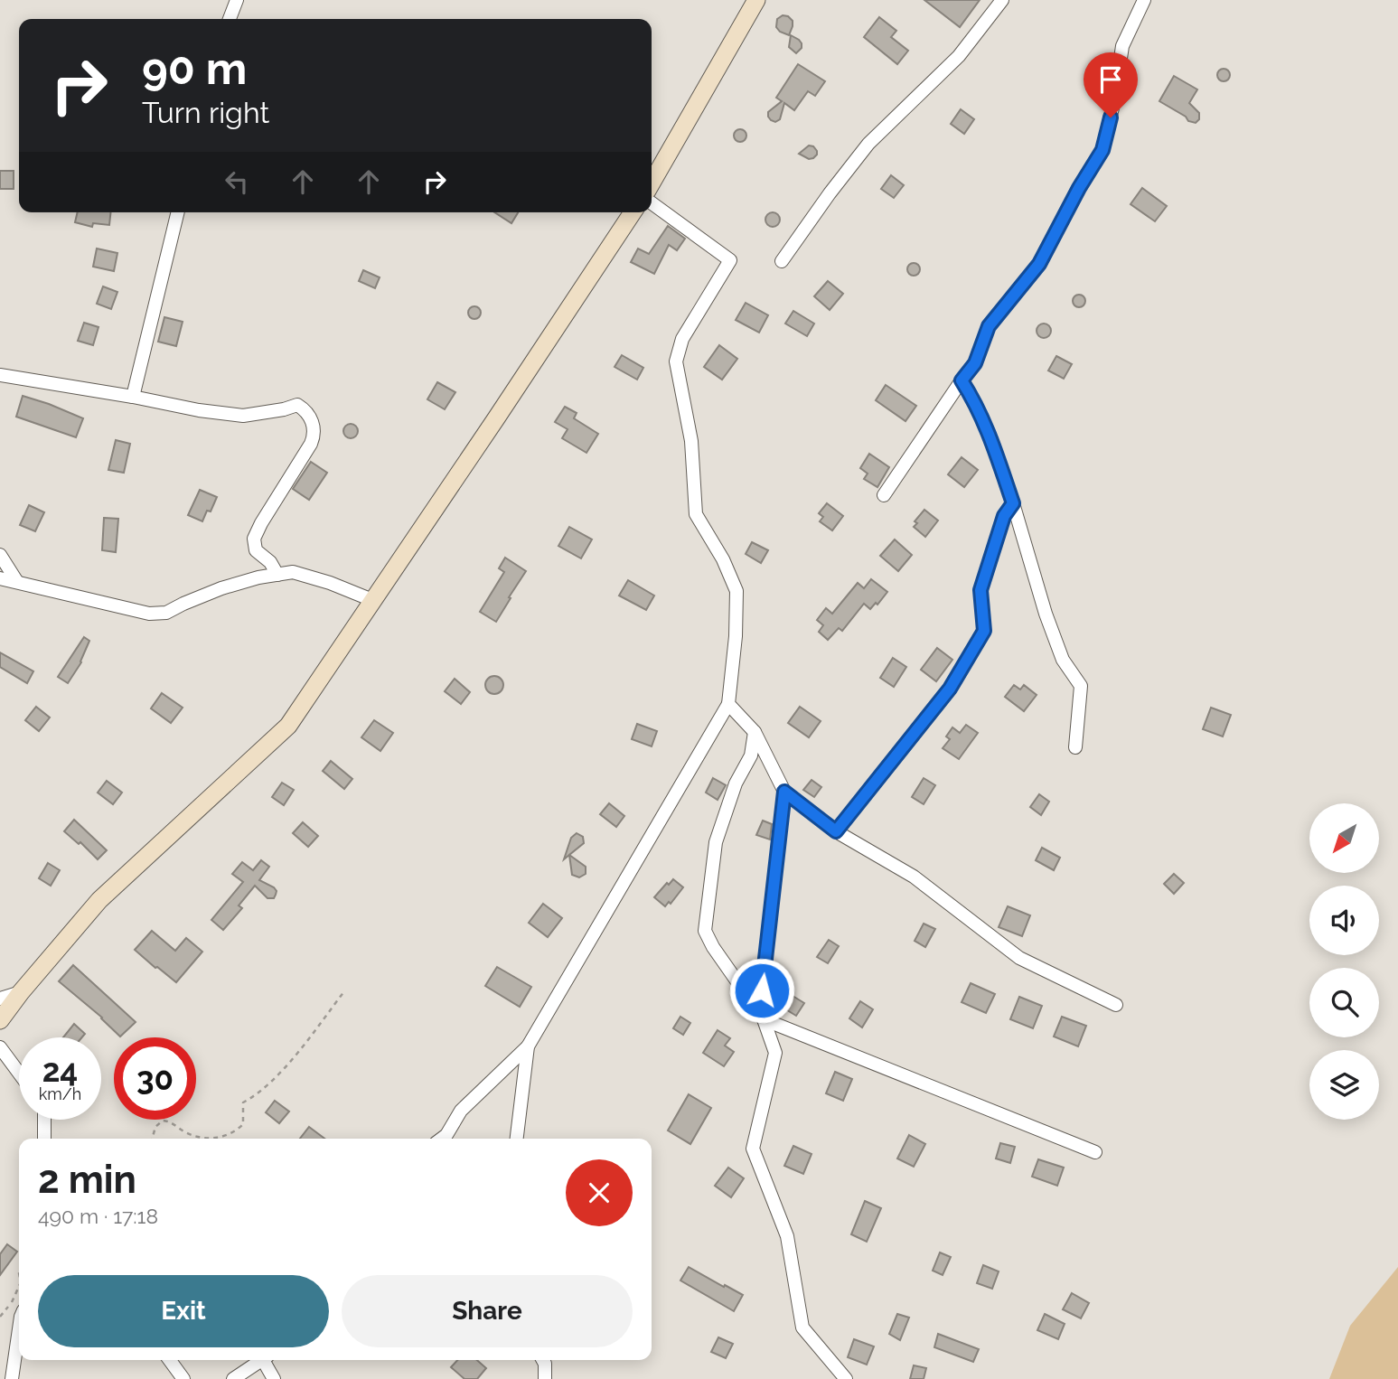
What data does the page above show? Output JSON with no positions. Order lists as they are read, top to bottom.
{
  "north": "bottom left",
  "page": {
    "turn": ["90 m", "Turn right"],
    "speed": "24 km/h",
    "limit": "30",
    "heading": ["2 min", "490 m · 17:18"],
    "buttons": ["Exit", "Share"]
  }
}
